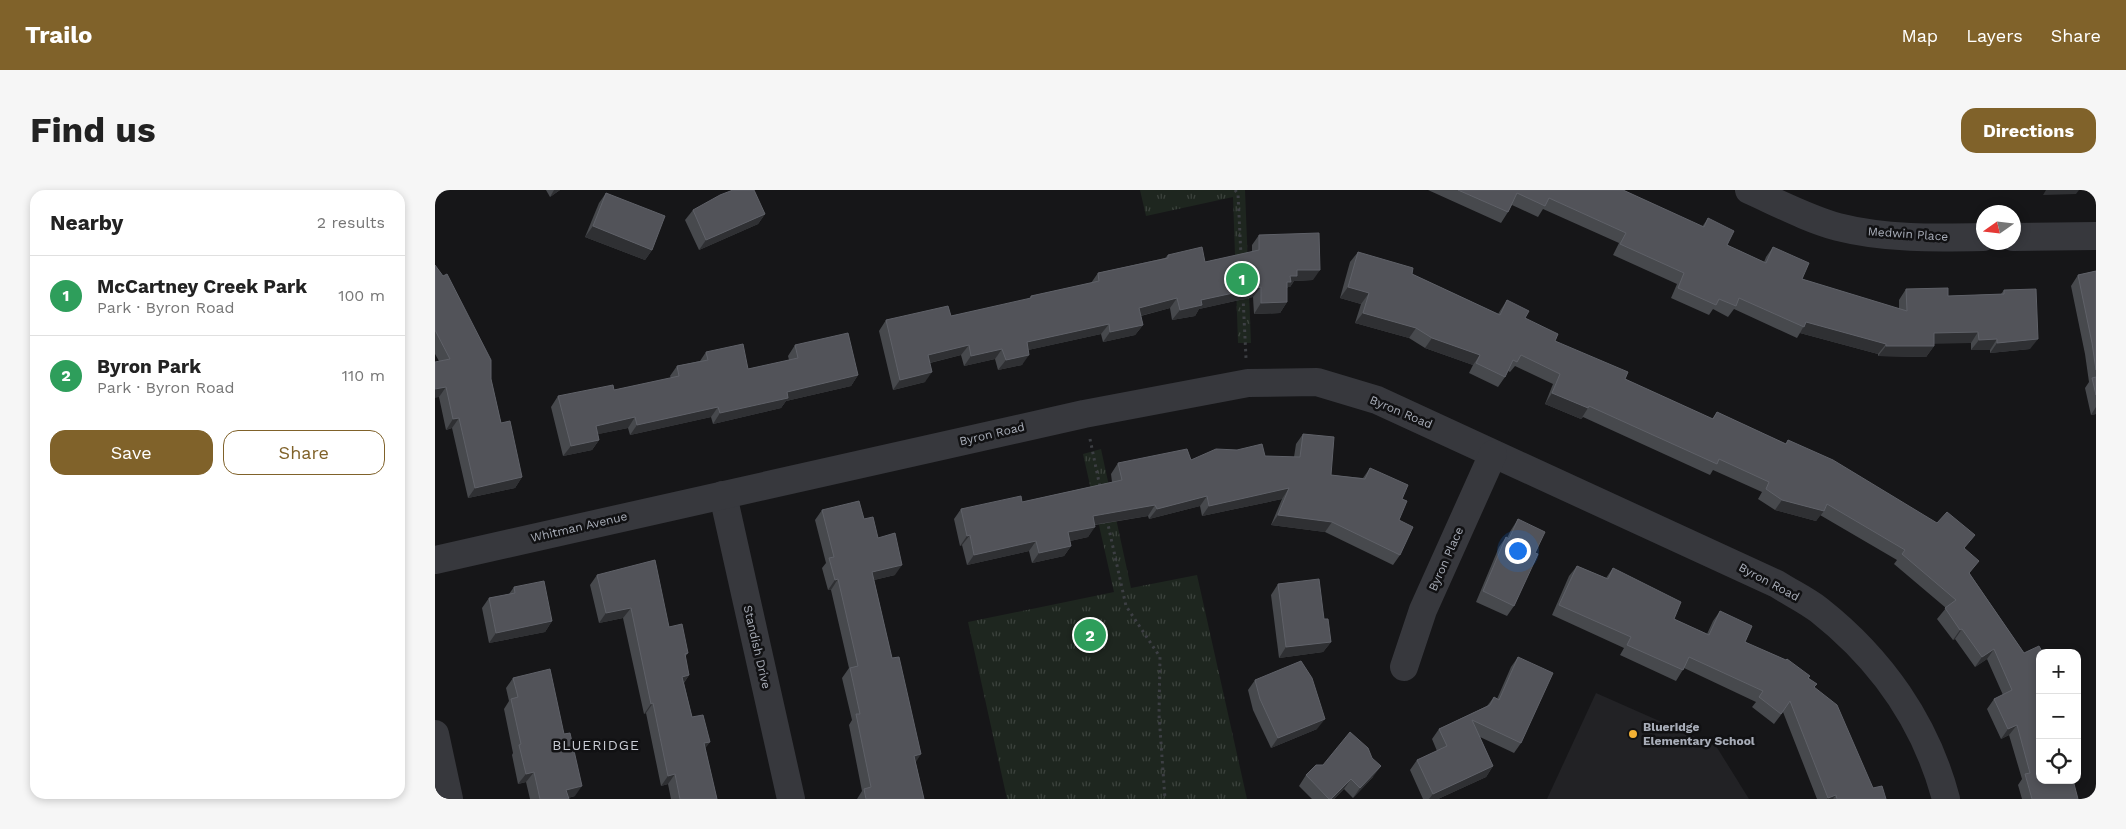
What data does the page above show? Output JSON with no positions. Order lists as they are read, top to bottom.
{
  "streets": {
    "street": [
      "Medwin Place",
      "Byron Road",
      "Whitman Avenue",
      "Byron Place",
      "Standish Drive"
    ]
  },
  "crossings": [
    ["Byron Road", "Whitman Avenue"],
    ["Byron Road", "Byron Place"],
    ["Byron Road", "Standish Drive"],
    ["Whitman Avenue", "Standish Drive"]
  ],
  "districts": ["BLUERIDGE"],
  "places": ["Blueridge Elementary School"],
  "north": "left",
  "page": {
    "header": "Trailo",
    "nav": ["Map", "Layers", "Share"],
    "buttons": [
      "Directions",
      ["Save", "Share"]
    ],
    "title": "Find us",
    "heading": ["Nearby", "2 results"],
    "list": [
      {
        "mark": "1",
        "name": "McCartney Creek Park",
        "note": "Park · Byron Road",
        "value": "100 m"
      },
      {
        "mark": "2",
        "name": "Byron Park",
        "note": "Park · Byron Road",
        "value": "110 m"
      }
    ],
    "pins": ["1", "2"],
    "map_buttons": ["+", "−"]
  }
}
